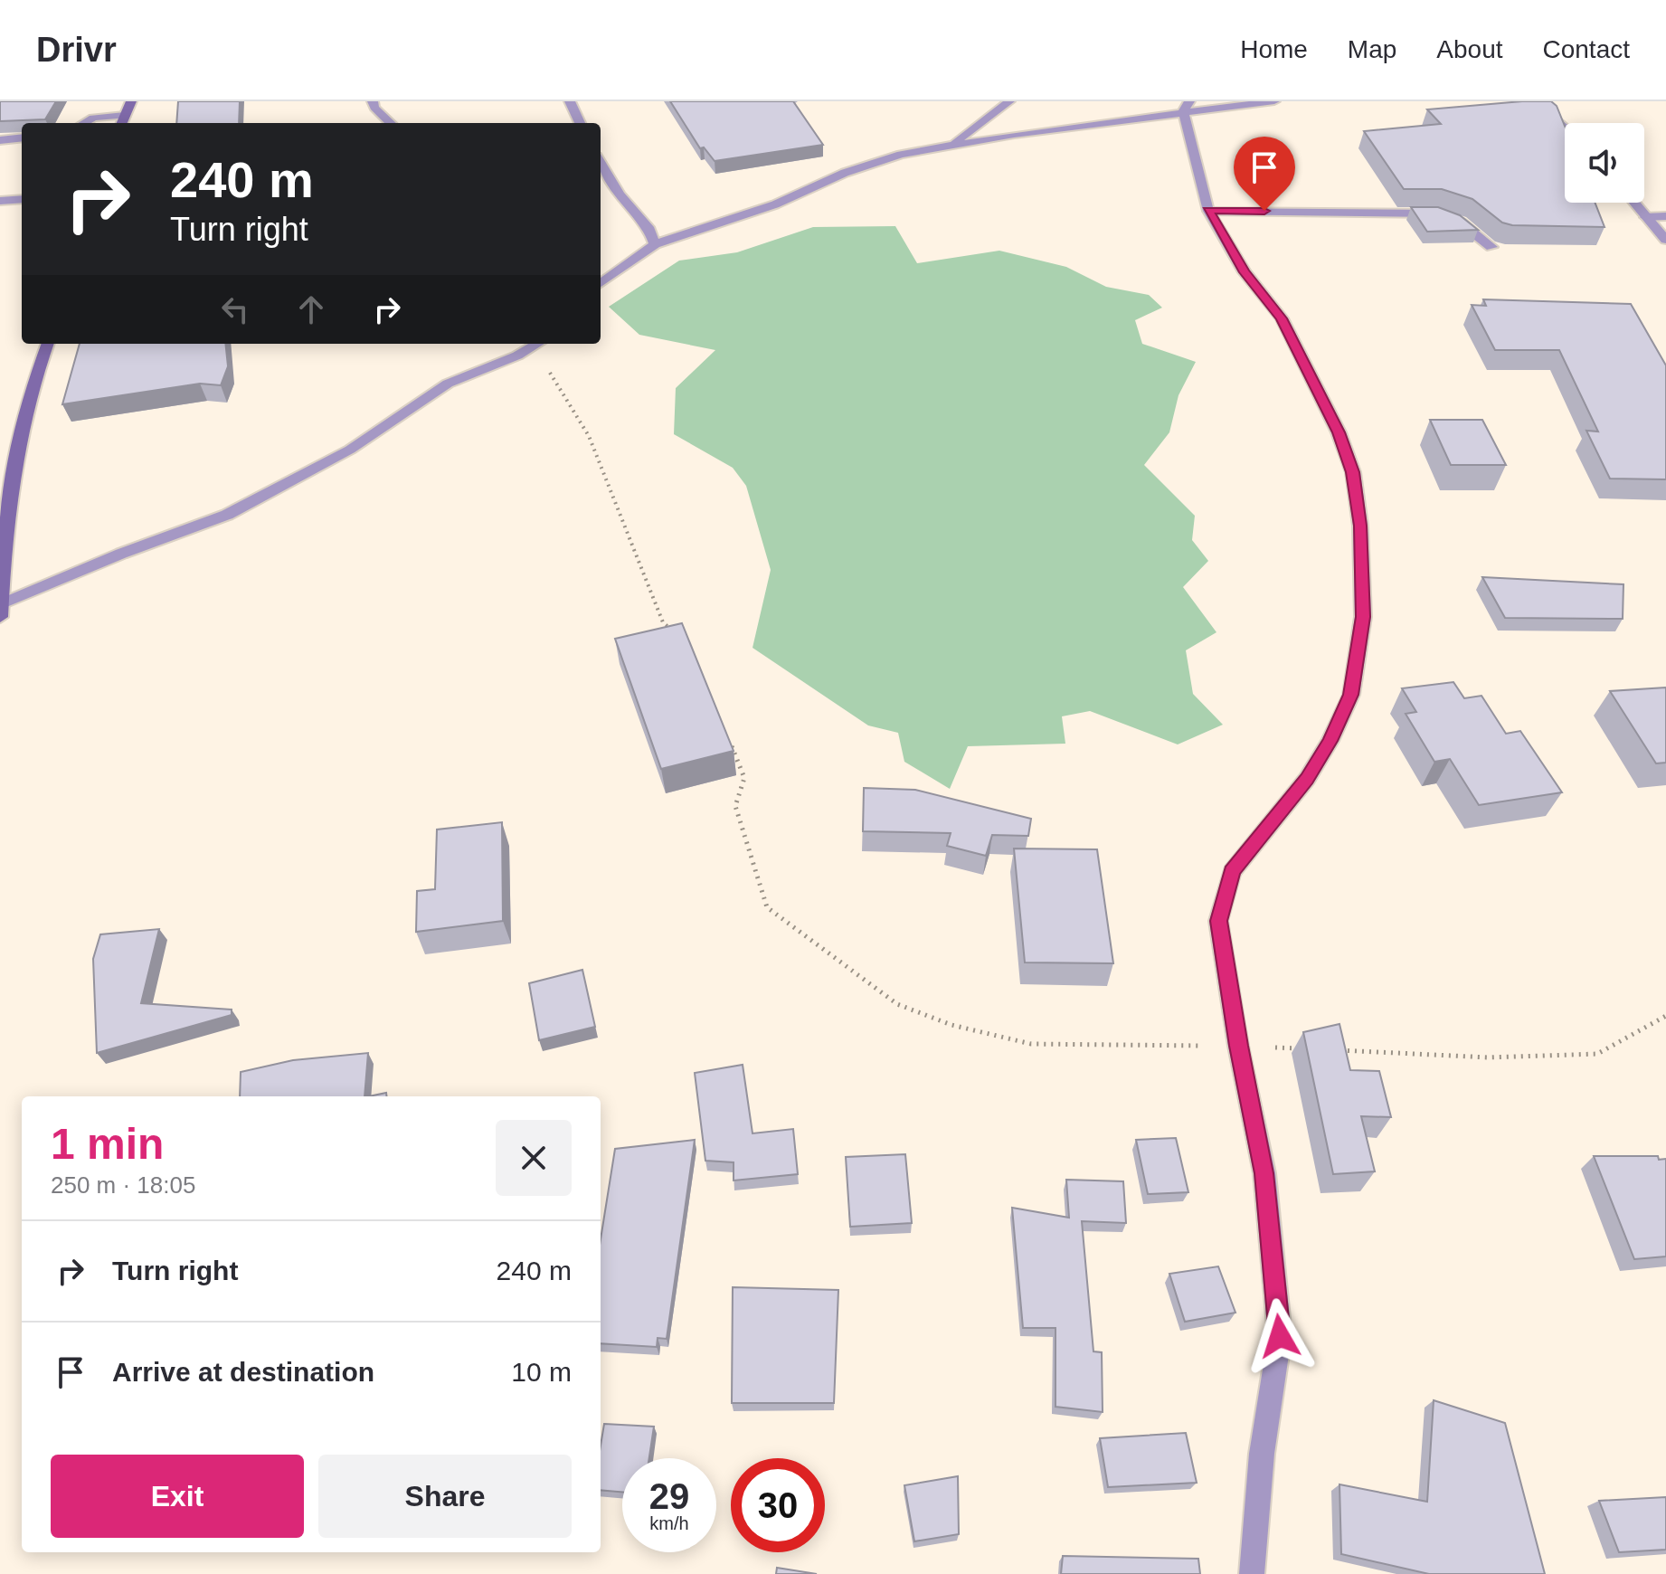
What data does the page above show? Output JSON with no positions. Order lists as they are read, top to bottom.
{
  "page": {
    "header": "Drivr",
    "nav": [
      "Home",
      "Map",
      "About",
      "Contact"
    ],
    "turn": ["240 m", "Turn right"],
    "heading": ["1 min", "250 m · 18:05"],
    "list": [
      {
        "name": "Turn right",
        "value": "240 m"
      },
      {
        "name": "Arrive at destination",
        "value": "10 m"
      }
    ],
    "buttons": ["Exit", "Share"],
    "speed": "29 km/h",
    "limit": "30"
  }
}
